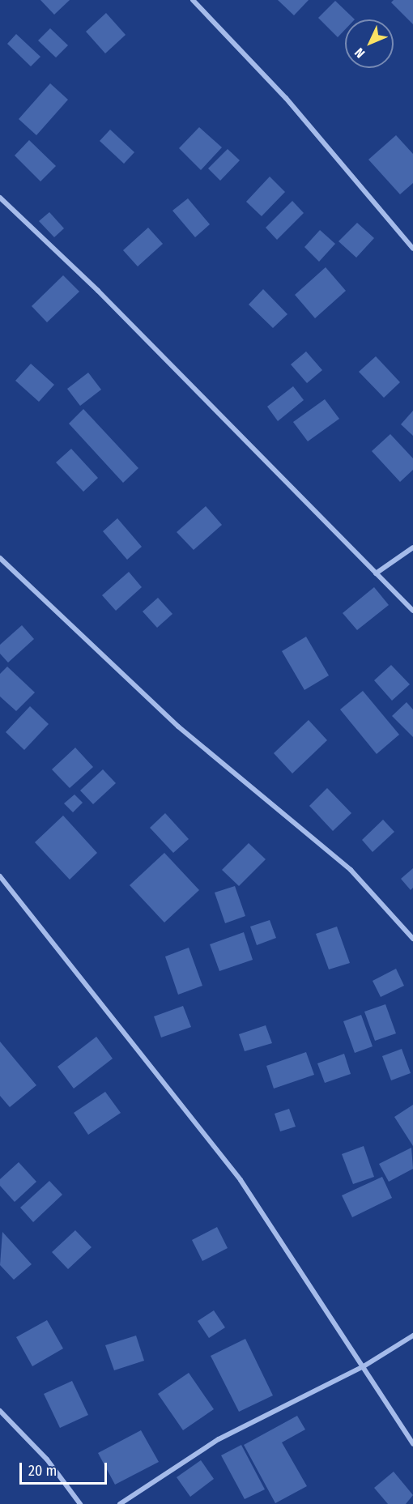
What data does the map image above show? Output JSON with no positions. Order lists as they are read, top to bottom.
{
  "scale_bar": "20 m",
  "north": "bottom left"
}
